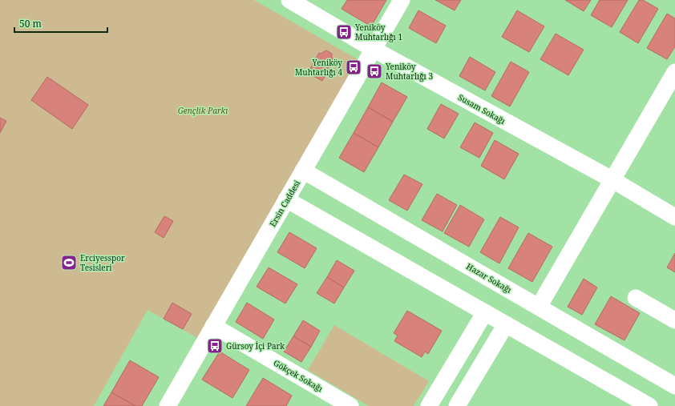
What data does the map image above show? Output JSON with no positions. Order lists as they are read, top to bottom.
{
  "streets": {
    "street": [
      "Susam Sokağı",
      "Ersin Caddesi",
      "Hazar Sokağı",
      "Gökçek Sokağı"
    ]
  },
  "crossings": [
    ["Susam Sokağı", "Ersin Caddesi"],
    ["Ersin Caddesi", "Hazar Sokağı"],
    ["Ersin Caddesi", "Gökçek Sokağı"]
  ],
  "parks": ["Gençlik Parkı"],
  "places": {
    "bus stop": [
      "Yeniköy Muhtarlığı 1",
      "Yeniköy Muhtarlığı 4",
      "Yeniköy Muhtarlığı 3",
      "Gürsoy İçi Park"
    ],
    "sports": ["Erciyesspor Tesisleri"]
  },
  "scale_bar": "50 m"
}
